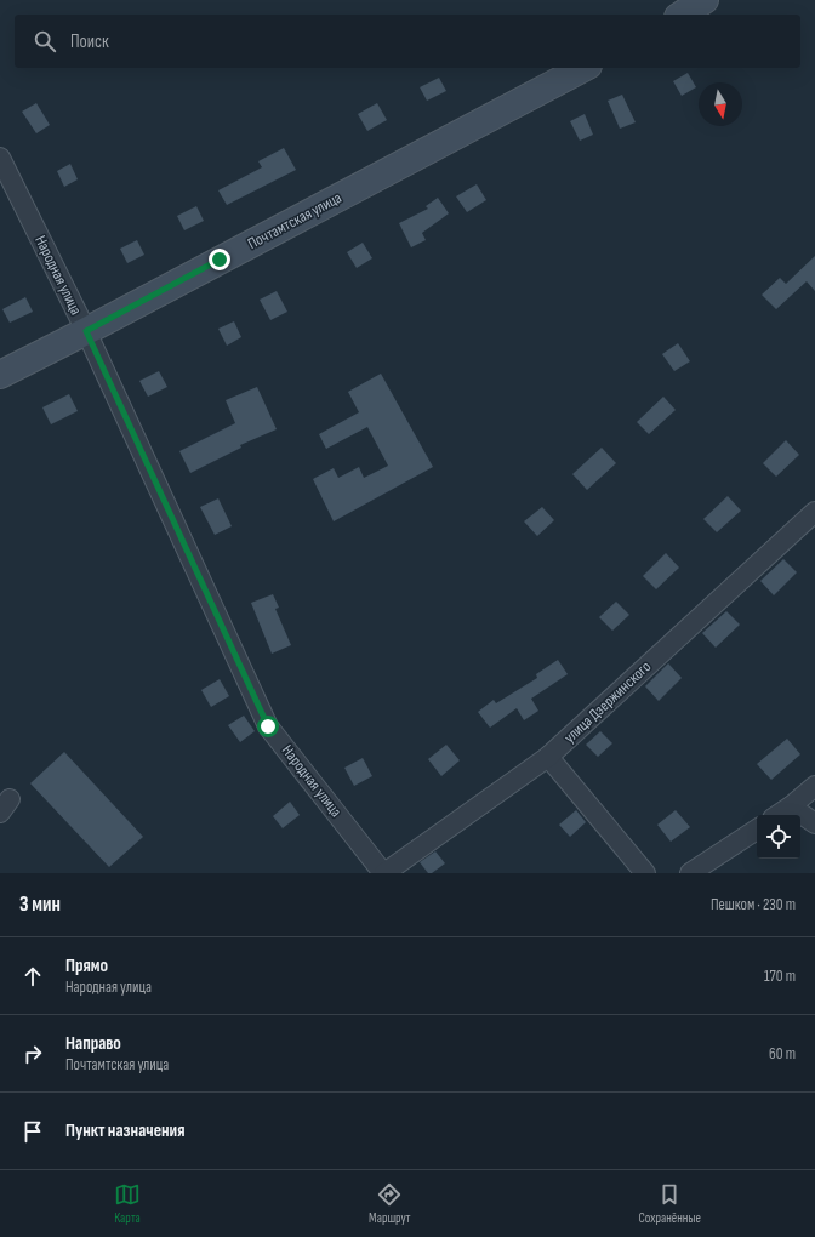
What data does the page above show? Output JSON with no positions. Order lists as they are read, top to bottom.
{
  "streets": {
    "street": ["Почтамтская улица", "Народная улица", "улица Дзержинского"]
  },
  "crossings": [
    ["Почтамтская улица", "Народная улица"],
    ["Народная улица", "улица Дзержинского"]
  ],
  "north": "bottom",
  "page": {
    "search": "Поиск",
    "heading": ["3 мин", "Пешком · 230 m"],
    "list": [
      ["Прямо", "Народная улица", "170 m"],
      ["Направо", "Почтамтская улица", "60 m"],
      "Пункт назначения"
    ],
    "nav": ["Карта", "Маршрут", "Сохранённые"]
  }
}
